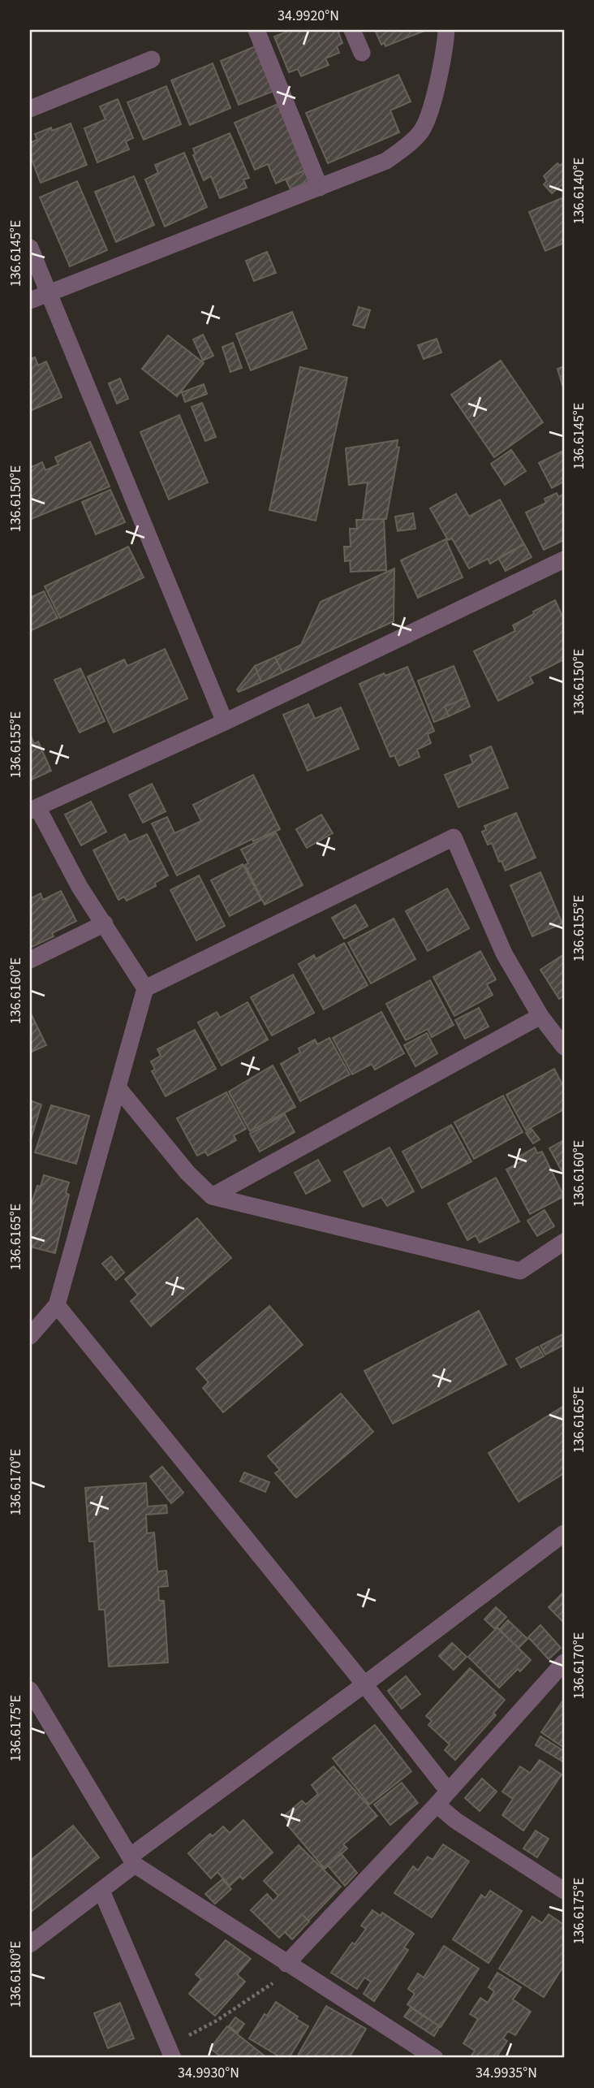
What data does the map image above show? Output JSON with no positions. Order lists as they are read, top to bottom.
{
  "coordinates": [
    "34.9920°N",
    "136.6140°E",
    "136.6145°E",
    "136.6150°E",
    "136.6155°E",
    "136.6160°E",
    "136.6165°E",
    "136.6170°E",
    "136.6175°E",
    "136.6180°E",
    "34.9930°N",
    "34.9935°N"
  ]
}
